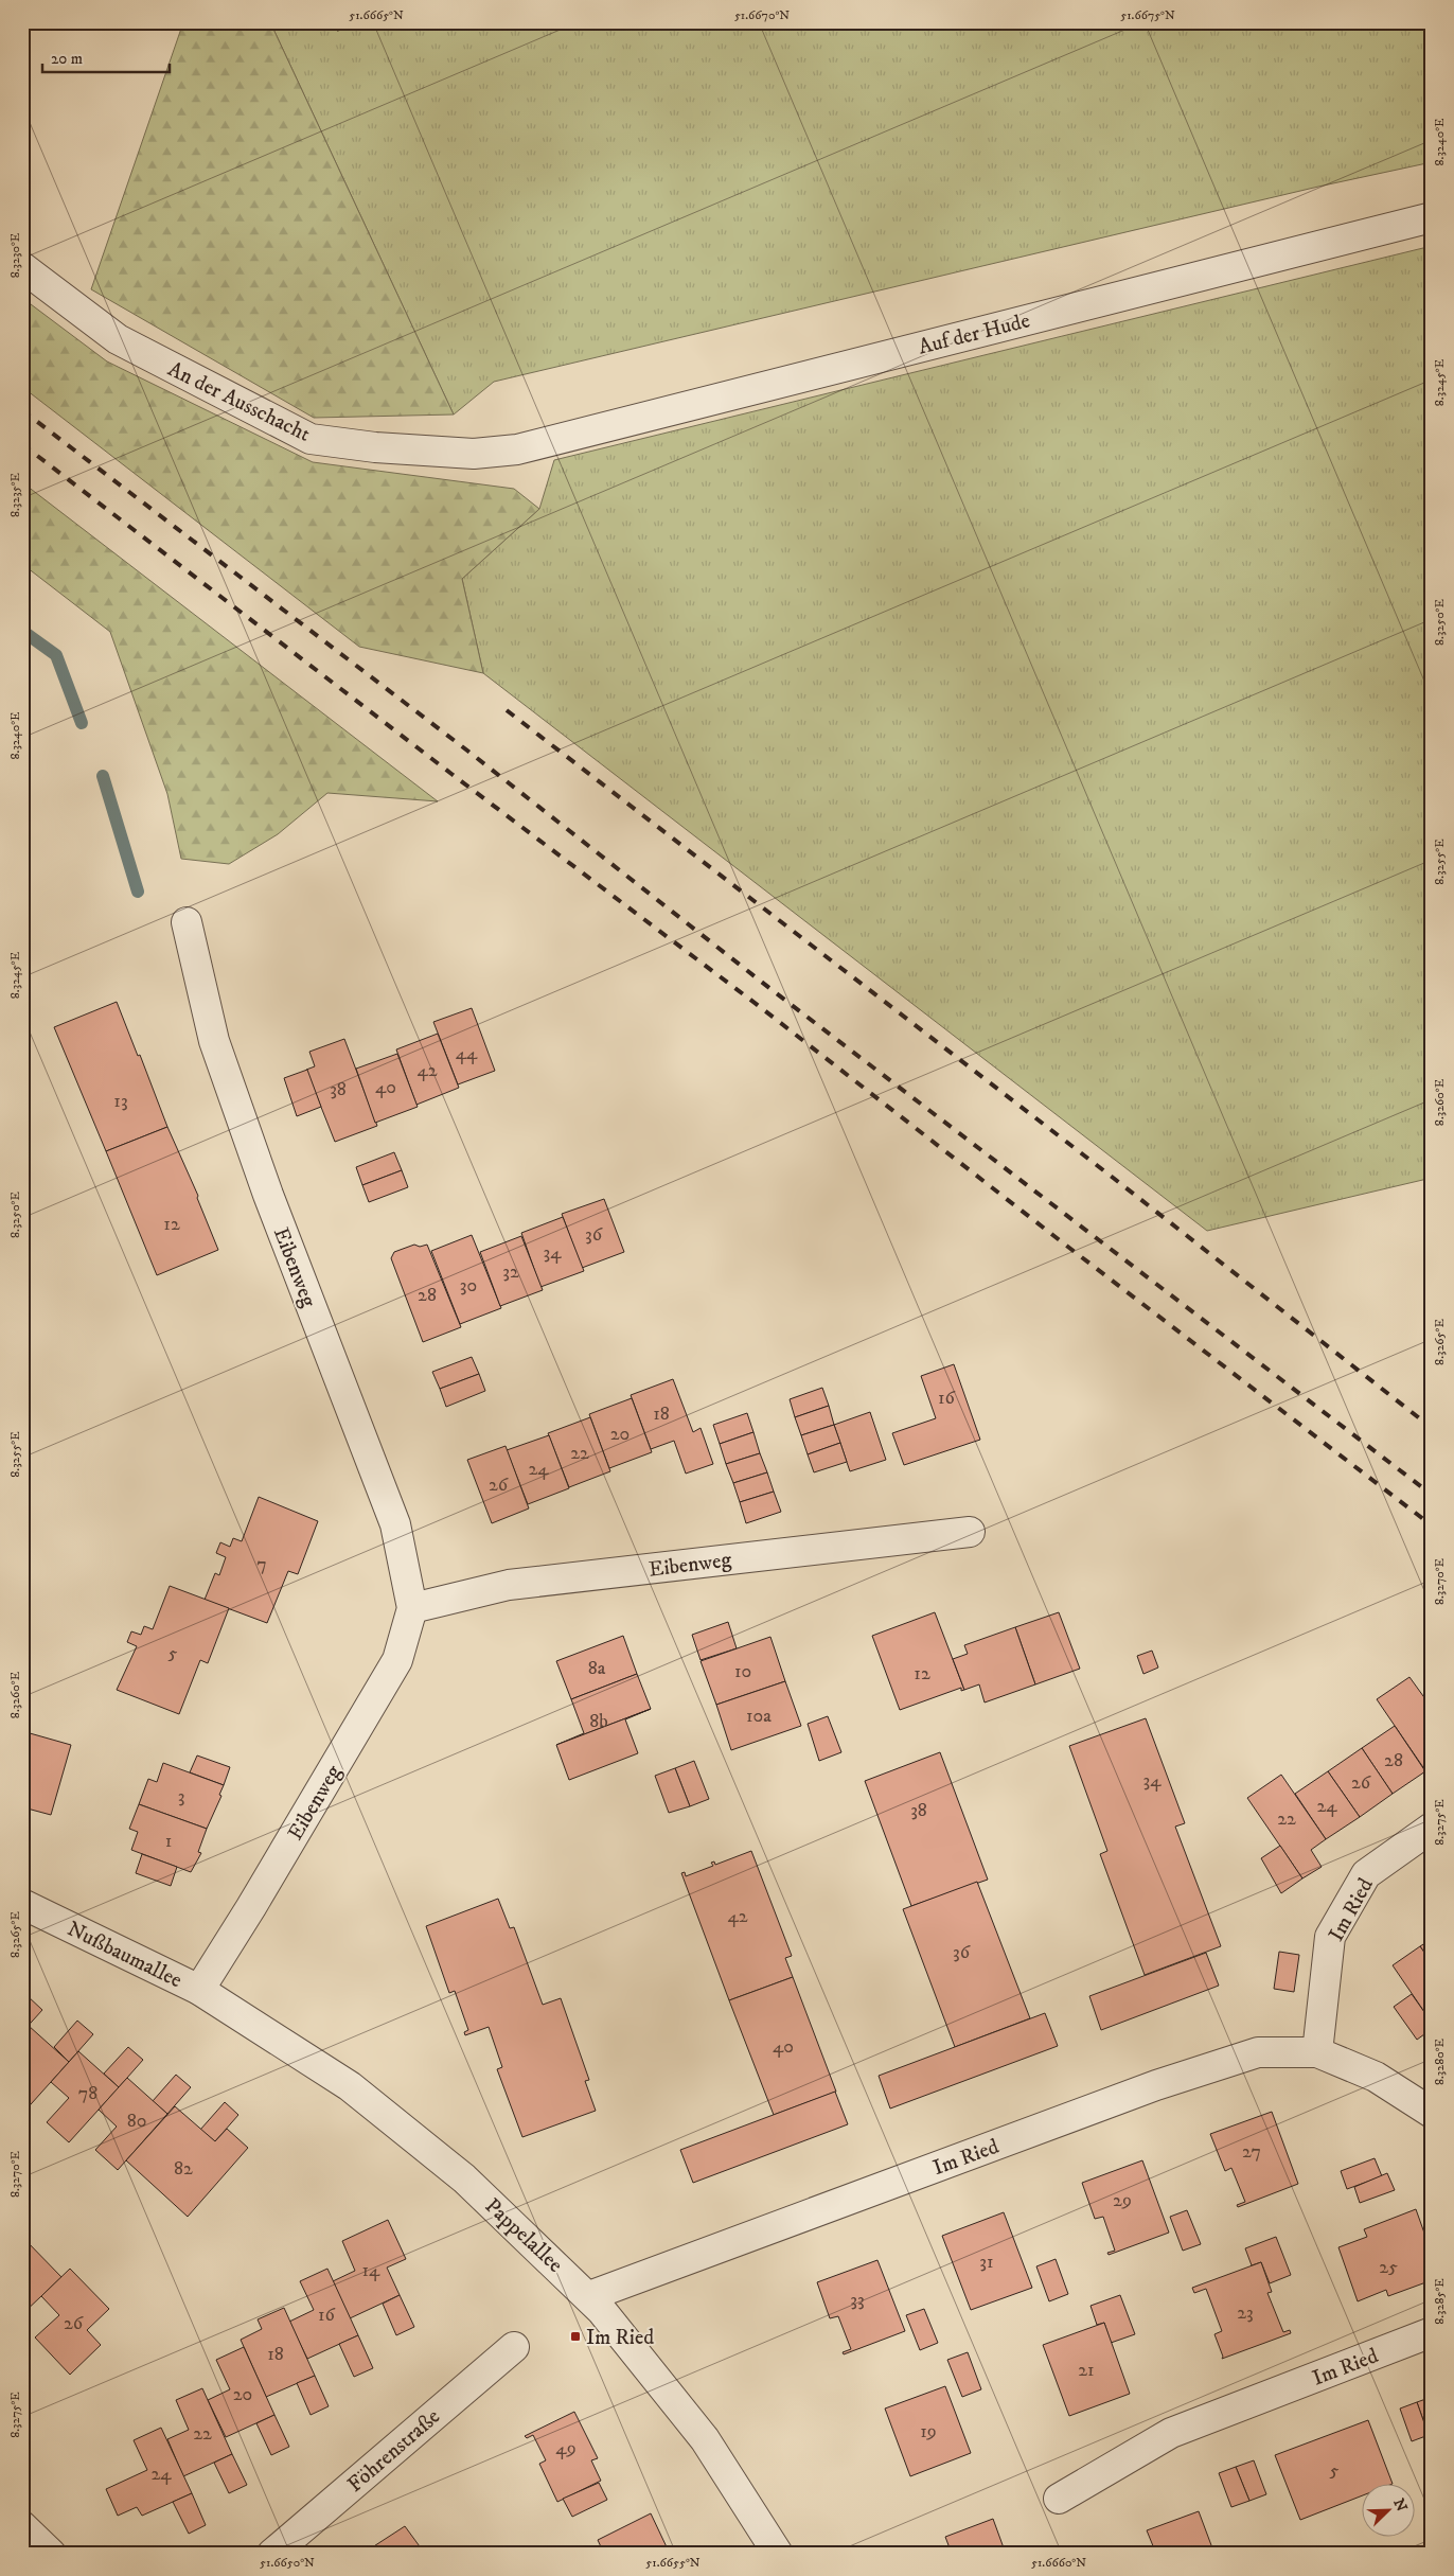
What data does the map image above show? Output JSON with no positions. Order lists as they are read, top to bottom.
{
  "streets": {
    "street": [
      "Auf der Hude",
      "An der Ausschacht",
      "Eibenweg",
      "Im Ried",
      "Nußbaumallee",
      "Pappelallee",
      "Föhrenstraße"
    ]
  },
  "crossings": [
    ["Auf der Hude", "An der Ausschacht"],
    ["Eibenweg", "Nußbaumallee"],
    ["Eibenweg", "Pappelallee"],
    ["Im Ried", "Pappelallee"],
    ["Nußbaumallee", "Pappelallee"]
  ],
  "places": {
    "transit": ["Im Ried"]
  },
  "house_numbers": [
    "44",
    "42",
    "40",
    "38",
    "13",
    "12",
    "36",
    "34",
    "32",
    "30",
    "28",
    "16",
    "18",
    "20",
    "22",
    "24",
    "26",
    "7",
    "5",
    "8a",
    "10",
    "12",
    "10a",
    "8b",
    "28",
    "34",
    "26",
    "3",
    "24",
    "38",
    "22",
    "1",
    "42",
    "36",
    "40",
    "78",
    "80",
    "27",
    "82",
    "29",
    "31",
    "25",
    "14",
    "33",
    "23",
    "16",
    "26",
    "18",
    "21",
    "20",
    "19",
    "22",
    "49",
    "5",
    "24"
  ],
  "scale_bar": "20 m",
  "north": "top right",
  "coordinates": [
    "51.6665°N",
    "51.6670°N",
    "51.6675°N",
    "8.3240°E",
    "8.3230°E",
    "8.3245°E",
    "8.3235°E",
    "8.3250°E",
    "8.3255°E",
    "8.3260°E",
    "8.3265°E",
    "8.3270°E",
    "8.3275°E",
    "8.3280°E",
    "8.3285°E",
    "51.6650°N",
    "51.6655°N",
    "51.6660°N"
  ]
}
